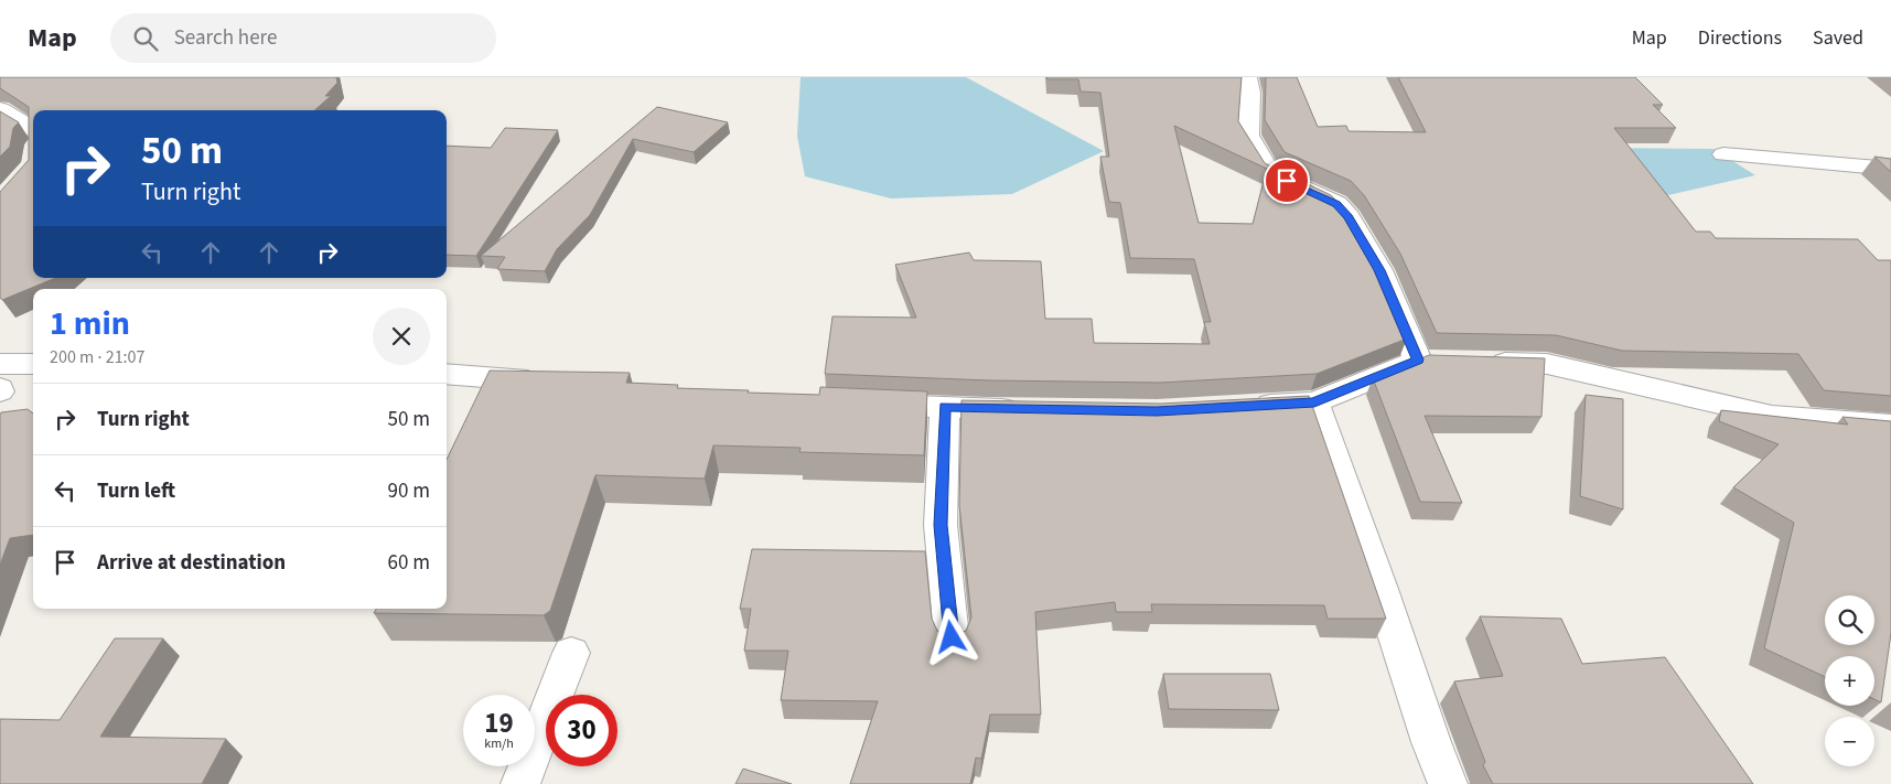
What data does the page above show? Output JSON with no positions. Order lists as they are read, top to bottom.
{
  "page": {
    "header": "Map",
    "search": "Search here",
    "nav": ["Map", "Directions", "Saved"],
    "turn": ["50 m", "Turn right"],
    "heading": ["1 min", "200 m · 21:07"],
    "list": [
      {
        "name": "Turn right",
        "value": "50 m"
      },
      {
        "name": "Turn left",
        "value": "90 m"
      },
      {
        "name": "Arrive at destination",
        "value": "60 m"
      }
    ],
    "map_buttons": ["+", "−"],
    "speed": "19 km/h",
    "limit": "30"
  }
}
